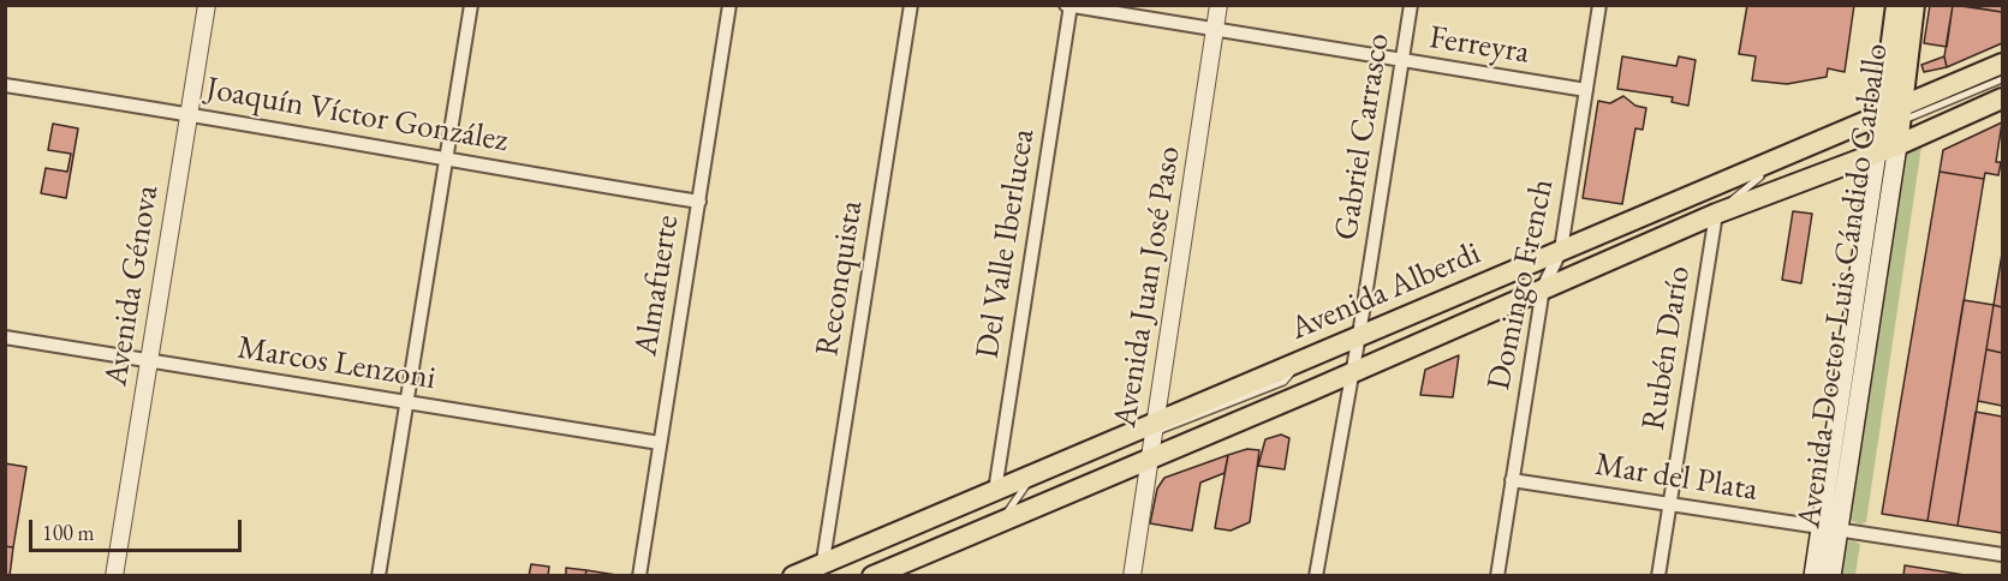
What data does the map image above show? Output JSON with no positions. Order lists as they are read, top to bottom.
{
  "streets": {
    "main road": ["Avenida Doctor Luis Cándido Carballo", "Avenida Alberdi"],
    "street": [
      "Ferreyra",
      "Joaquín Víctor González",
      "Gabriel Carrasco",
      "Del Valle Iberlucea",
      "Reconquista",
      "Domingo French",
      "Avenida Génova",
      "Almafuerte",
      "Avenida Juan José Paso",
      "Rubén Darío",
      "Marcos Lenzoni",
      "Mar del Plata"
    ]
  },
  "crossings": [
    ["Ferreyra", "Gabriel Carrasco"],
    ["Ferreyra", "Del Valle Iberlucea"],
    ["Ferreyra", "Domingo French"],
    ["Ferreyra", "Avenida Juan José Paso"],
    ["Joaquín Víctor González", "Avenida Génova"],
    ["Joaquín Víctor González", "Almafuerte"],
    ["Gabriel Carrasco", "Avenida Alberdi"],
    ["Del Valle Iberlucea", "Avenida Alberdi"],
    ["Reconquista", "Avenida Alberdi"],
    ["Domingo French", "Avenida Alberdi"],
    ["Domingo French", "Mar del Plata"],
    ["Avenida Génova", "Marcos Lenzoni"],
    ["Almafuerte", "Marcos Lenzoni"],
    ["Avenida Doctor Luis Cándido Carballo", "Avenida Alberdi"],
    ["Avenida Doctor Luis Cándido Carballo", "Mar del Plata"],
    ["Avenida Juan José Paso", "Avenida Alberdi"],
    ["Avenida Alberdi", "Rubén Darío"],
    ["Rubén Darío", "Mar del Plata"]
  ],
  "scale_bar": "100 m"
}
